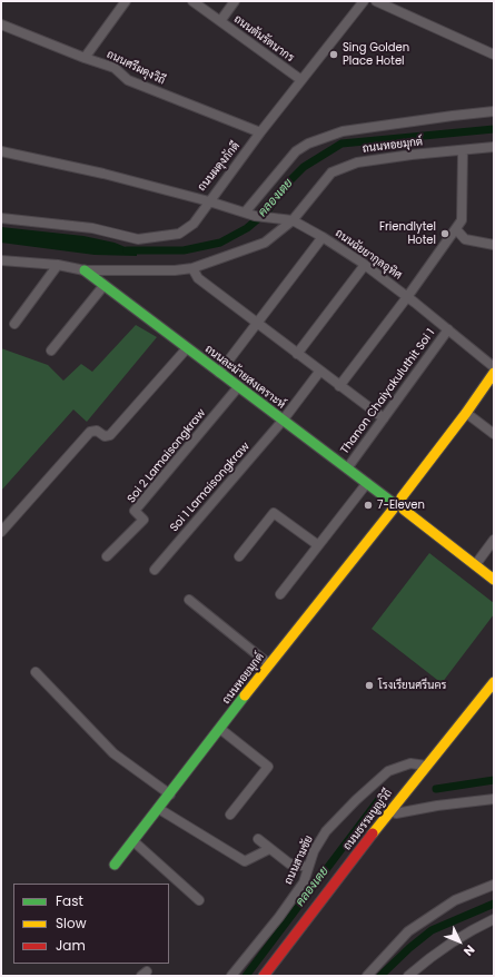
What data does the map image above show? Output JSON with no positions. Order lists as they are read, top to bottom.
{
  "streets": {
    "street": [
      "ถนนตันรัตนากร",
      "ถนนศรีผดุงวิถี",
      "ถนนหอยมุกต์",
      "ถนนผดุงภักดี",
      "ถนนฉัยยากุลอุทิศ",
      "ถนนละม้ายสงเคราะห์",
      "Thanon Chaiyakuluthit Soi 1",
      "Soi 2 Lamaisongkraw",
      "Soi 1 Lamaisongkraw",
      "ถนนธรรมนูญวิถี",
      "ถนนสามชัย"
    ]
  },
  "crossings": [
    ["ถนนตันรัตนากร", "ถนนผดุงภักดี"],
    ["ถนนศรีผดุงวิถี", "ถนนผดุงภักดี"],
    ["ถนนหอยมุกต์", "ถนนฉัยยากุลอุทิศ"],
    ["ถนนหอยมุกต์", "ถนนละม้ายสงเคราะห์"],
    ["ถนนผดุงภักดี", "ถนนฉัยยากุลอุทิศ"],
    ["ถนนฉัยยากุลอุทิศ", "ถนนละม้ายสงเคราะห์"],
    ["ถนนฉัยยากุลอุทิศ", "Thanon Chaiyakuluthit Soi 1"],
    ["ถนนละม้ายสงเคราะห์", "Thanon Chaiyakuluthit Soi 1"],
    ["ถนนละม้ายสงเคราะห์", "Soi 2 Lamaisongkraw"],
    ["ถนนละม้ายสงเคราะห์", "Soi 1 Lamaisongkraw"],
    ["ถนนธรรมนูญวิถี", "ถนนสามชัย"]
  ],
  "water": ["คลองเตย"],
  "places": [
    "Sing Golden Place Hotel",
    "Friendlytel Hotel",
    "7-Eleven",
    "โรงเรียนศรีนคร"
  ],
  "legend": ["Fast", "Slow", "Jam"],
  "north": "bottom right"
}
